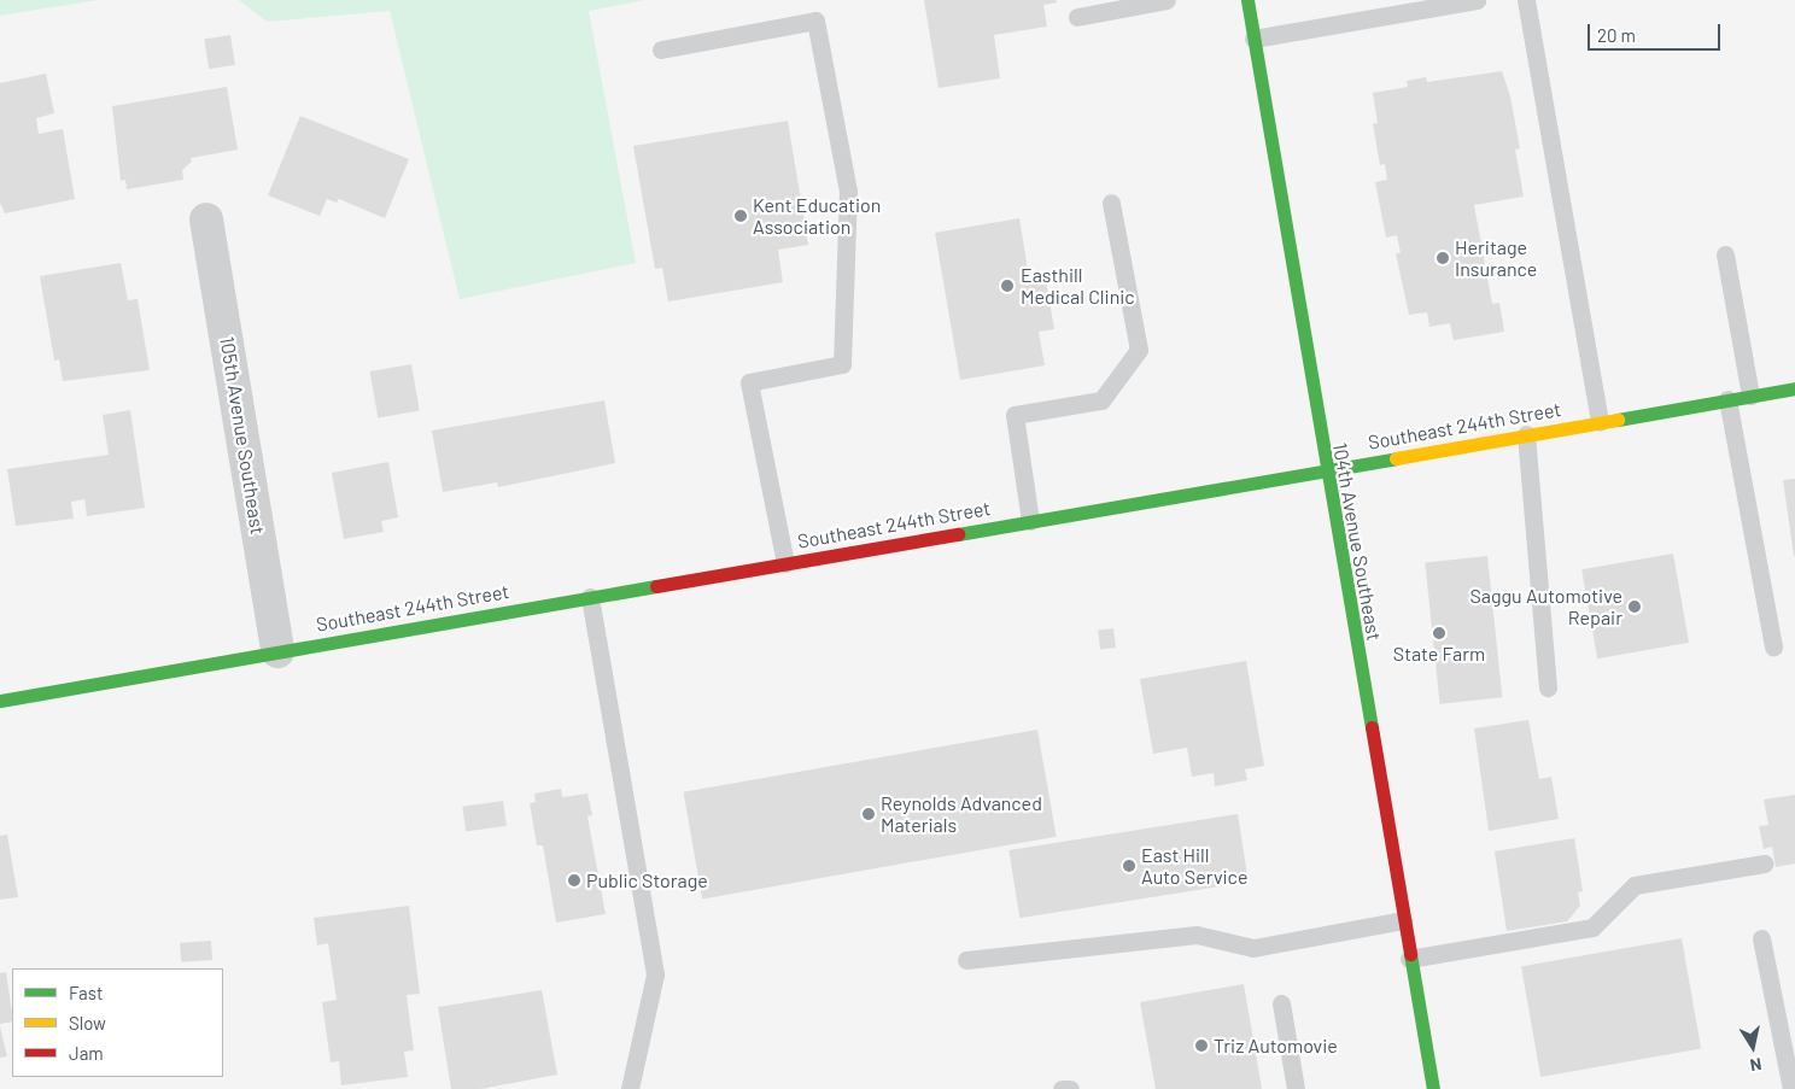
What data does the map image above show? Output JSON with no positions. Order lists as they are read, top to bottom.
{
  "streets": {
    "street": ["Southeast 244th Street", "105th Avenue Southeast", "104th Avenue Southeast"]
  },
  "crossings": [
    ["Southeast 244th Street", "105th Avenue Southeast"],
    ["Southeast 244th Street", "104th Avenue Southeast"]
  ],
  "places": [
    "Kent Education Association",
    "Heritage Insurance",
    "Easthill Medical Clinic",
    "Saggu Automotive Repair",
    "State Farm",
    "Reynolds Advanced Materials",
    "East Hill Auto Service",
    "Public Storage",
    "Triz Automovie"
  ],
  "legend": ["Fast", "Slow", "Jam"],
  "scale_bar": "20 m",
  "north": "bottom"
}
